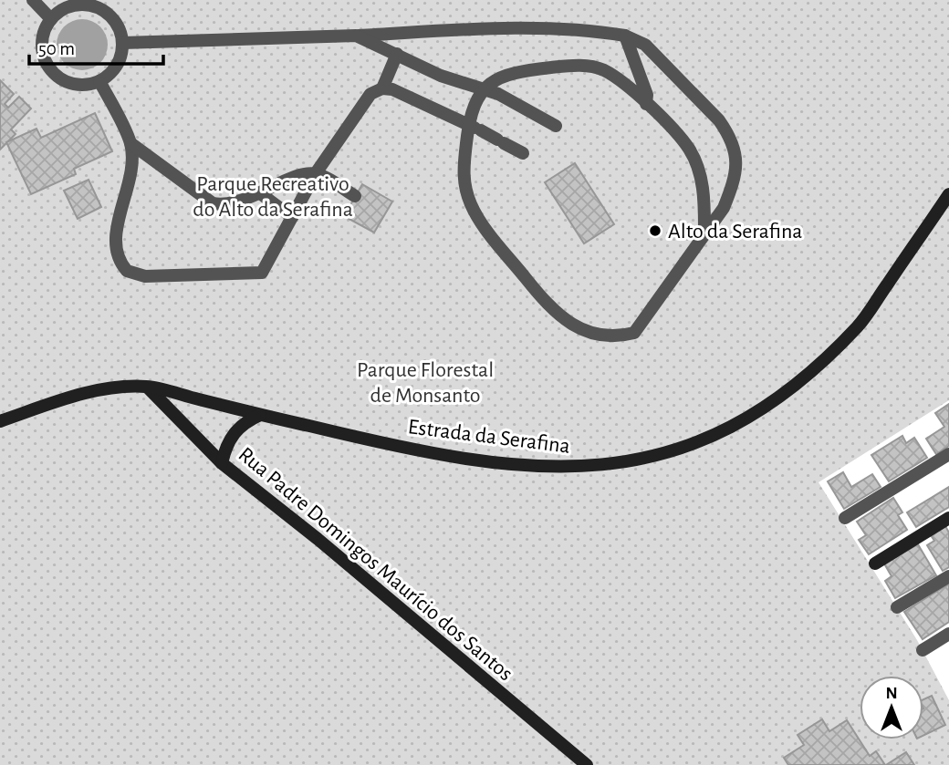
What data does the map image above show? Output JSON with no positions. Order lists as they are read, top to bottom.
{
  "streets": {
    "street": ["Estrada da Serafina", "Rua Padre Domingos Maurício dos Santos"]
  },
  "crossings": [
    ["Estrada da Serafina", "Rua Padre Domingos Maurício dos Santos"]
  ],
  "parks": ["Parque Recreativo do Alto da Serafina", "Parque Florestal de Monsanto"],
  "places": ["Alto da Serafina"],
  "scale_bar": "50 m",
  "north": "top"
}
